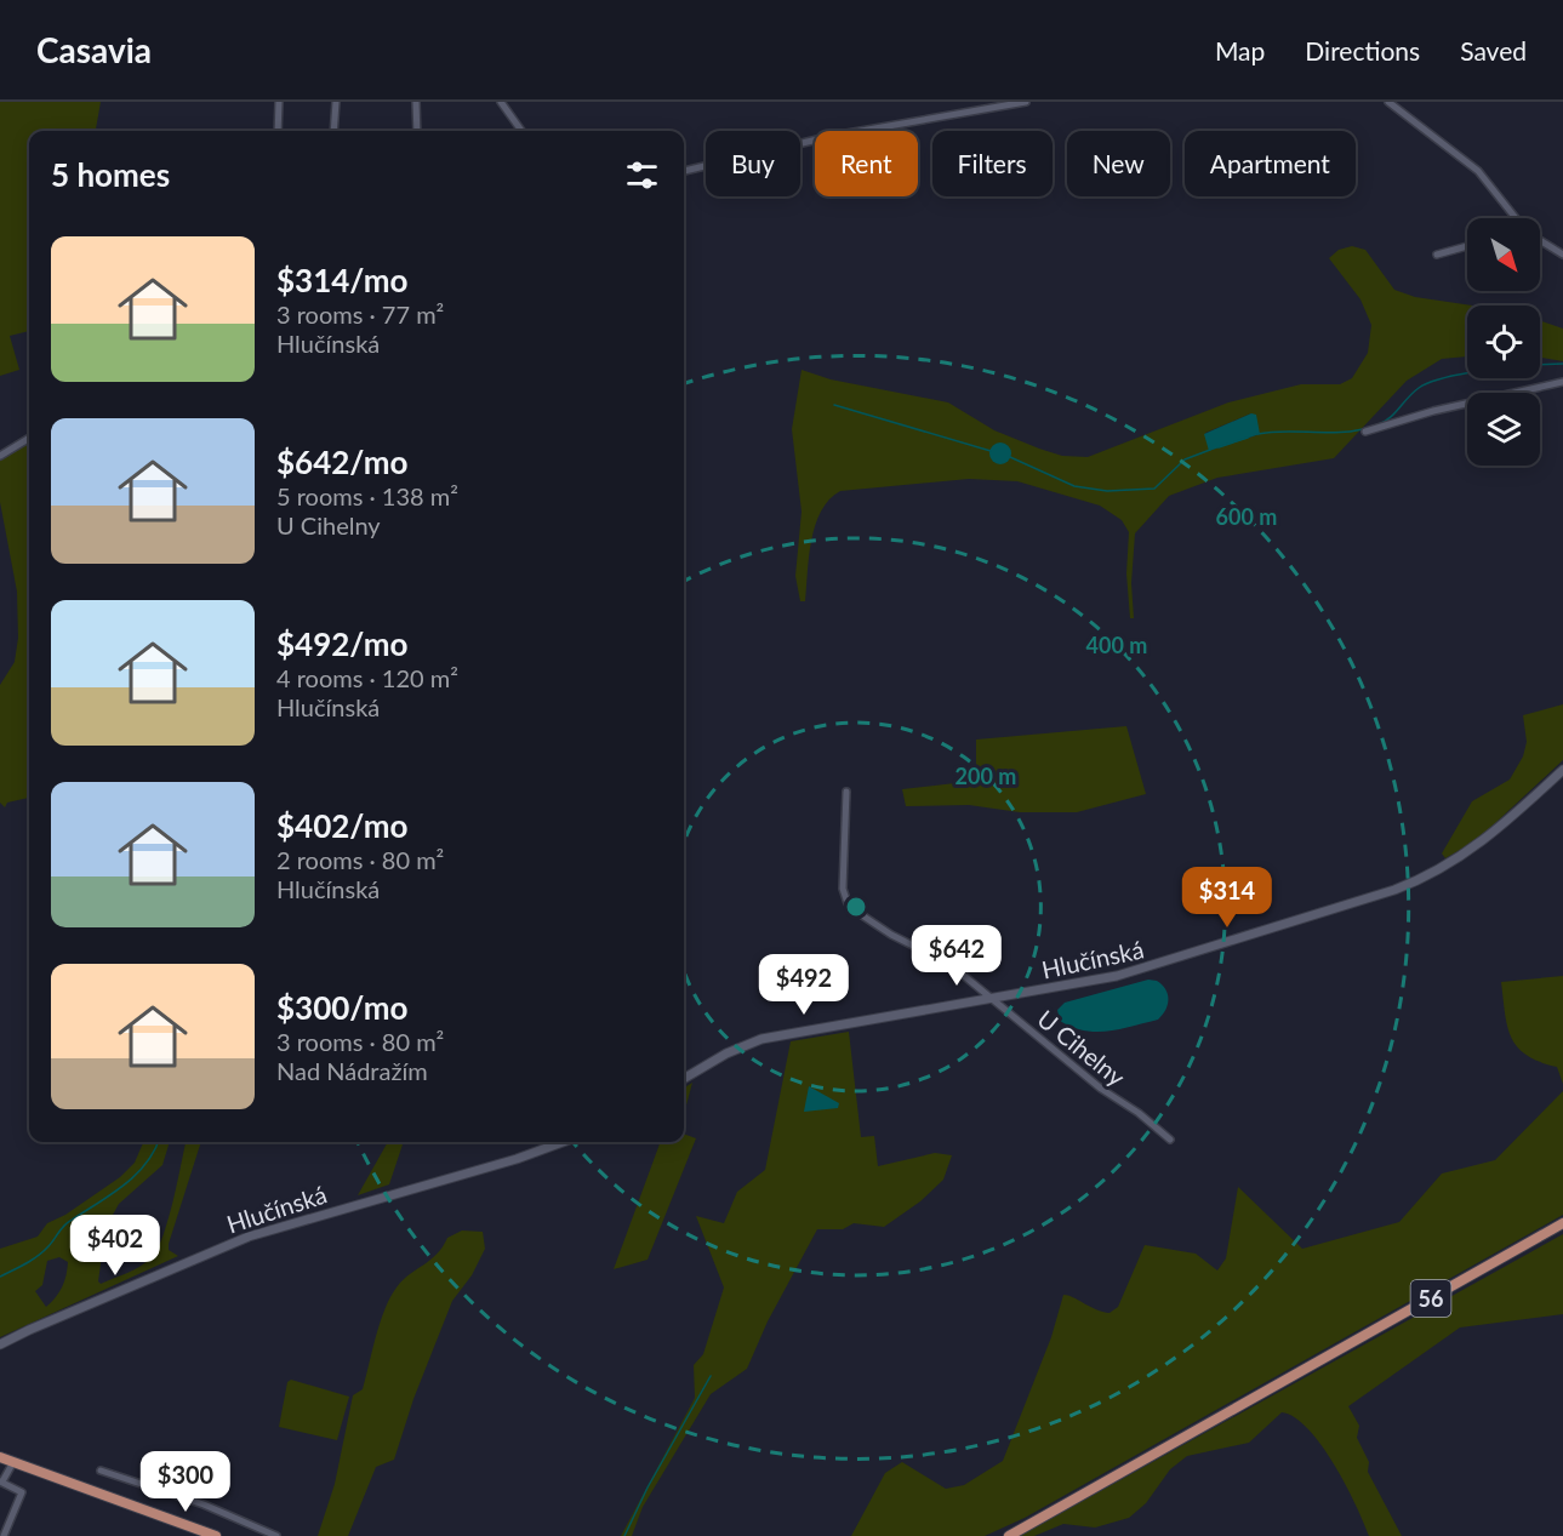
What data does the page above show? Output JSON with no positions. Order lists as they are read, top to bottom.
{
  "streets": {
    "main road": ["56"],
    "street": ["Hlučínská", "U Cihelny"]
  },
  "crossings": [
    ["Hlučínská", "U Cihelny"]
  ],
  "north": "bottom right",
  "page": {
    "header": "Casavia",
    "nav": ["Map", "Directions", "Saved"],
    "chip": [
      "Buy",
      "Rent",
      "Filters",
      "New",
      "Apartment"
    ],
    "heading": "5 homes",
    "list": [
      {
        "name": "$314/mo",
        "note": "3 rooms · 77 m² · Hlučínská"
      },
      {
        "name": "$642/mo",
        "note": "5 rooms · 138 m² · U Cihelny"
      },
      {
        "name": "$492/mo",
        "note": "4 rooms · 120 m² · Hlučínská"
      },
      {
        "name": "$402/mo",
        "note": "2 rooms · 80 m² · Hlučínská"
      },
      {
        "name": "$300/mo",
        "note": "3 rooms · 80 m² · Nad Nádražím"
      }
    ],
    "price": [
      "$314",
      "$642",
      "$492",
      "$402",
      "$300"
    ]
  },
  "rings": ["600 m", "400 m", "200 m"]
}
